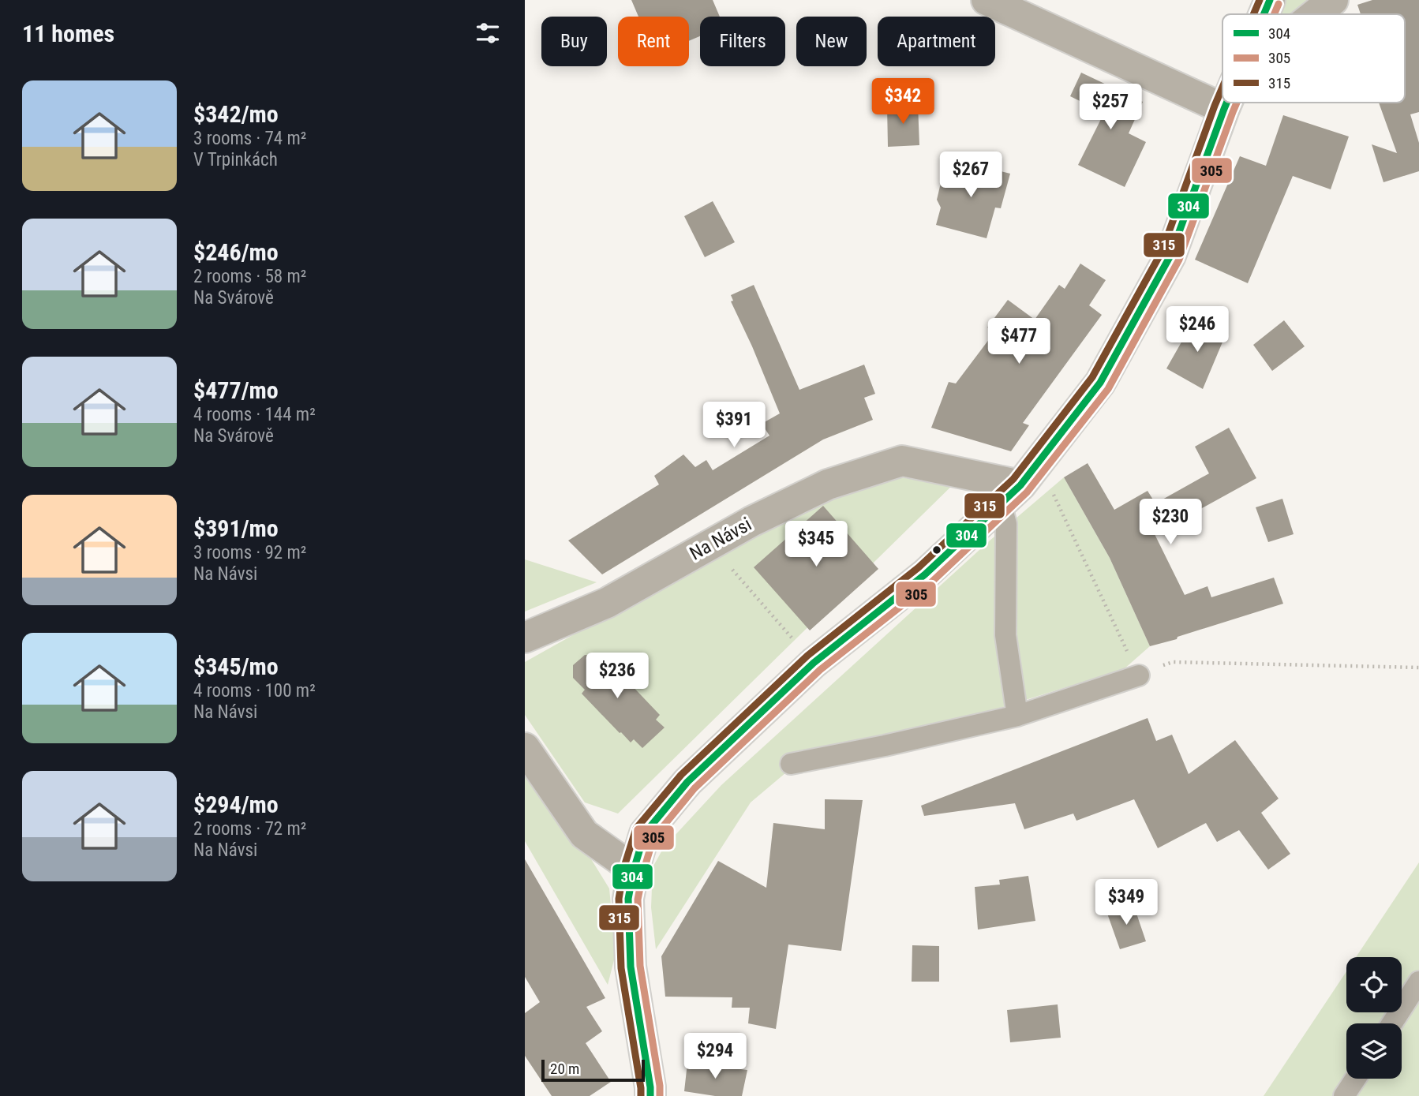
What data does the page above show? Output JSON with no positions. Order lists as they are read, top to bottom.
{
  "streets": {
    "street": ["Na Návsi"]
  },
  "lines": ["transit line 304", "transit line 315", "transit line 305"],
  "legend": ["304", "305", "315"],
  "scale_bar": "20 m",
  "page": {
    "heading": "11 homes",
    "chip": [
      "Buy",
      "Rent",
      "Filters",
      "New",
      "Apartment"
    ],
    "list": [
      {
        "name": "$342/mo",
        "note": "3 rooms · 74 m² · V Trpinkách"
      },
      {
        "name": "$246/mo",
        "note": "2 rooms · 58 m² · Na Svárově"
      },
      {
        "name": "$477/mo",
        "note": "4 rooms · 144 m² · Na Svárově"
      },
      {
        "name": "$391/mo",
        "note": "3 rooms · 92 m² · Na Návsi"
      },
      {
        "name": "$345/mo",
        "note": "4 rooms · 100 m² · Na Návsi"
      },
      {
        "name": "$294/mo",
        "note": "2 rooms · 72 m² · Na Návsi"
      }
    ],
    "price": [
      "$342",
      "$257",
      "$267",
      "$246",
      "$477",
      "$391",
      "$230",
      "$345",
      "$236",
      "$349",
      "$294"
    ],
    "scale": "20 m"
  }
}
